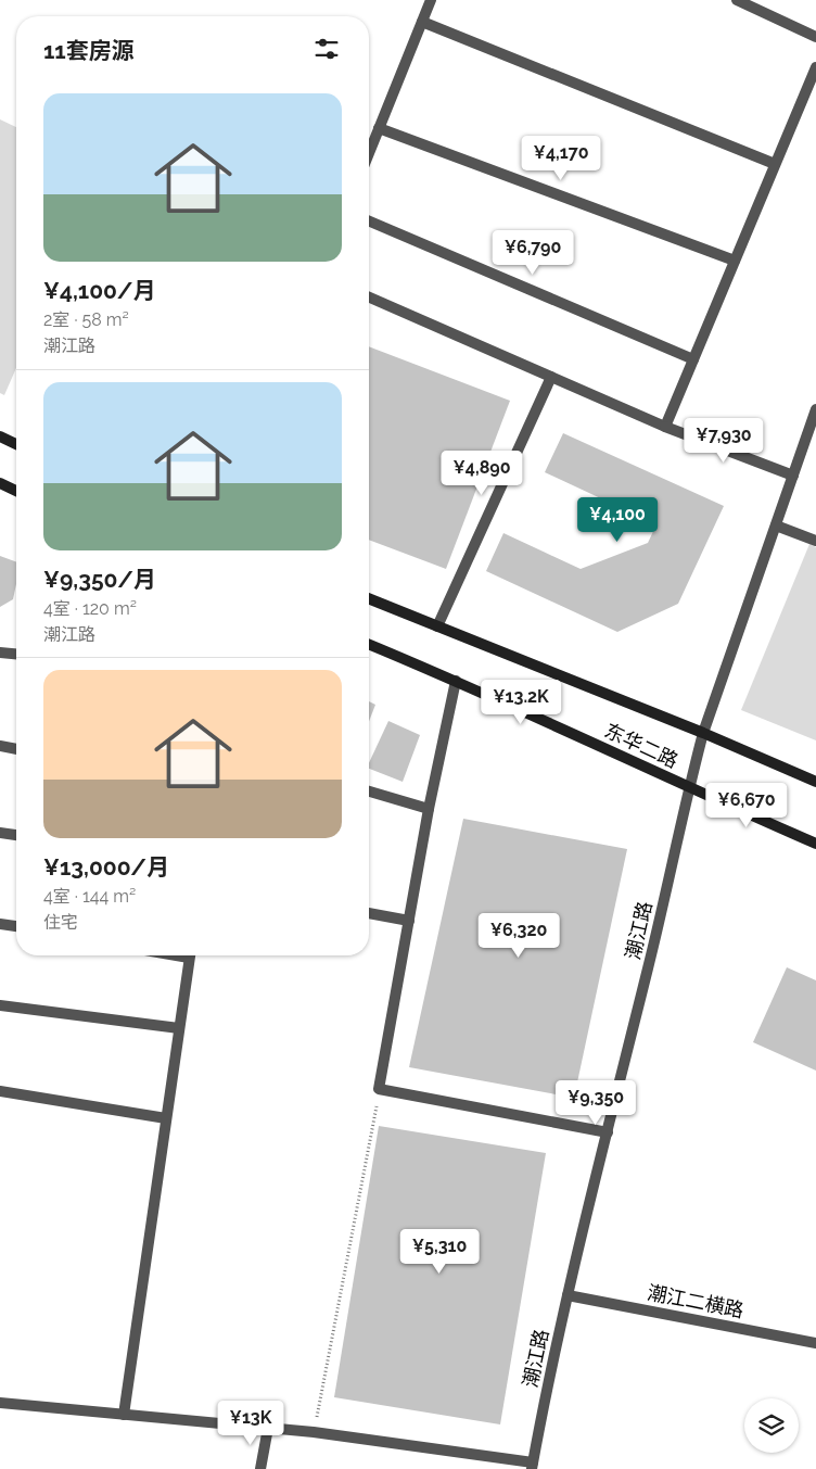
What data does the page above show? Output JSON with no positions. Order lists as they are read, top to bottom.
{
  "streets": {
    "main road": ["东华二路"],
    "street": ["潮江路", "潮江二横路"]
  },
  "crossings": [
    ["东华二路", "潮江路"],
    ["潮江路", "潮江二横路"]
  ],
  "page": {
    "heading": "11套房源",
    "list": [
      {
        "name": "¥4,100/月",
        "note": "2室 · 58 m² · 潮江路"
      },
      {
        "name": "¥9,350/月",
        "note": "4室 · 120 m² · 潮江路"
      },
      {
        "name": "¥13,000/月",
        "note": "4室 · 144 m² · 住宅"
      }
    ],
    "price": [
      "¥4,170",
      "¥6,790",
      "¥7,930",
      "¥4,890",
      "¥4,100",
      "¥13.2K",
      "¥6,670",
      "¥6,320",
      "¥9,350",
      "¥5,310",
      "¥13K"
    ]
  }
}
